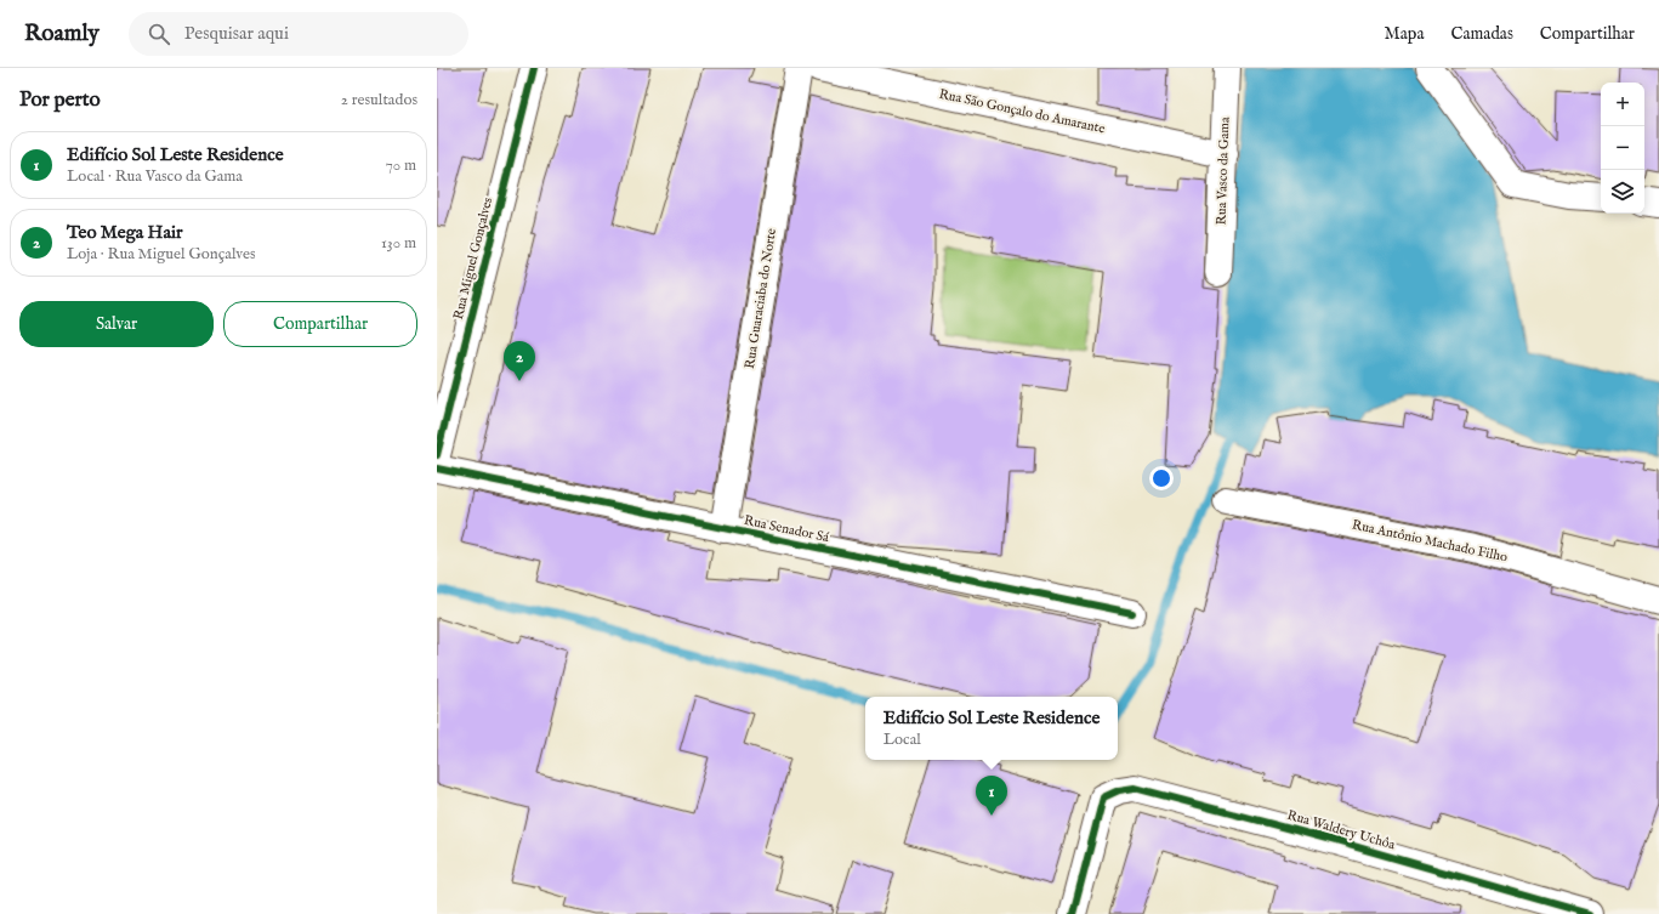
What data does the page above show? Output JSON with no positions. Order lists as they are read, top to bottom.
{
  "streets": {
    "street": [
      "Rua São Gonçalo do Amarante",
      "Rua Vasco da Gama",
      "Rua Miguel Gonçalves",
      "Rua Guaraciaba do Norte",
      "Rua Senador Sá",
      "Rua Antônio Machado Filho",
      "Rua Waldery Uchôa"
    ]
  },
  "crossings": [
    ["Rua São Gonçalo do Amarante", "Rua Vasco da Gama"],
    ["Rua Guaraciaba do Norte", "Rua Senador Sá"]
  ],
  "page": {
    "header": "Roamly",
    "search": "Pesquisar aqui",
    "nav": ["Mapa", "Camadas", "Compartilhar"],
    "heading": ["Por perto", "2 resultados"],
    "map_buttons": ["+", "−"],
    "list": [
      {
        "mark": "1",
        "name": "Edifício Sol Leste Residence",
        "note": "Local · Rua Vasco da Gama",
        "value": "70 m"
      },
      {
        "mark": "2",
        "name": "Teo Mega Hair",
        "note": "Loja · Rua Miguel Gonçalves",
        "value": "130 m"
      }
    ],
    "buttons": ["Salvar", "Compartilhar"],
    "pins": ["2", "1"],
    "popup": ["Edifício Sol Leste Residence", "Local"]
  }
}
